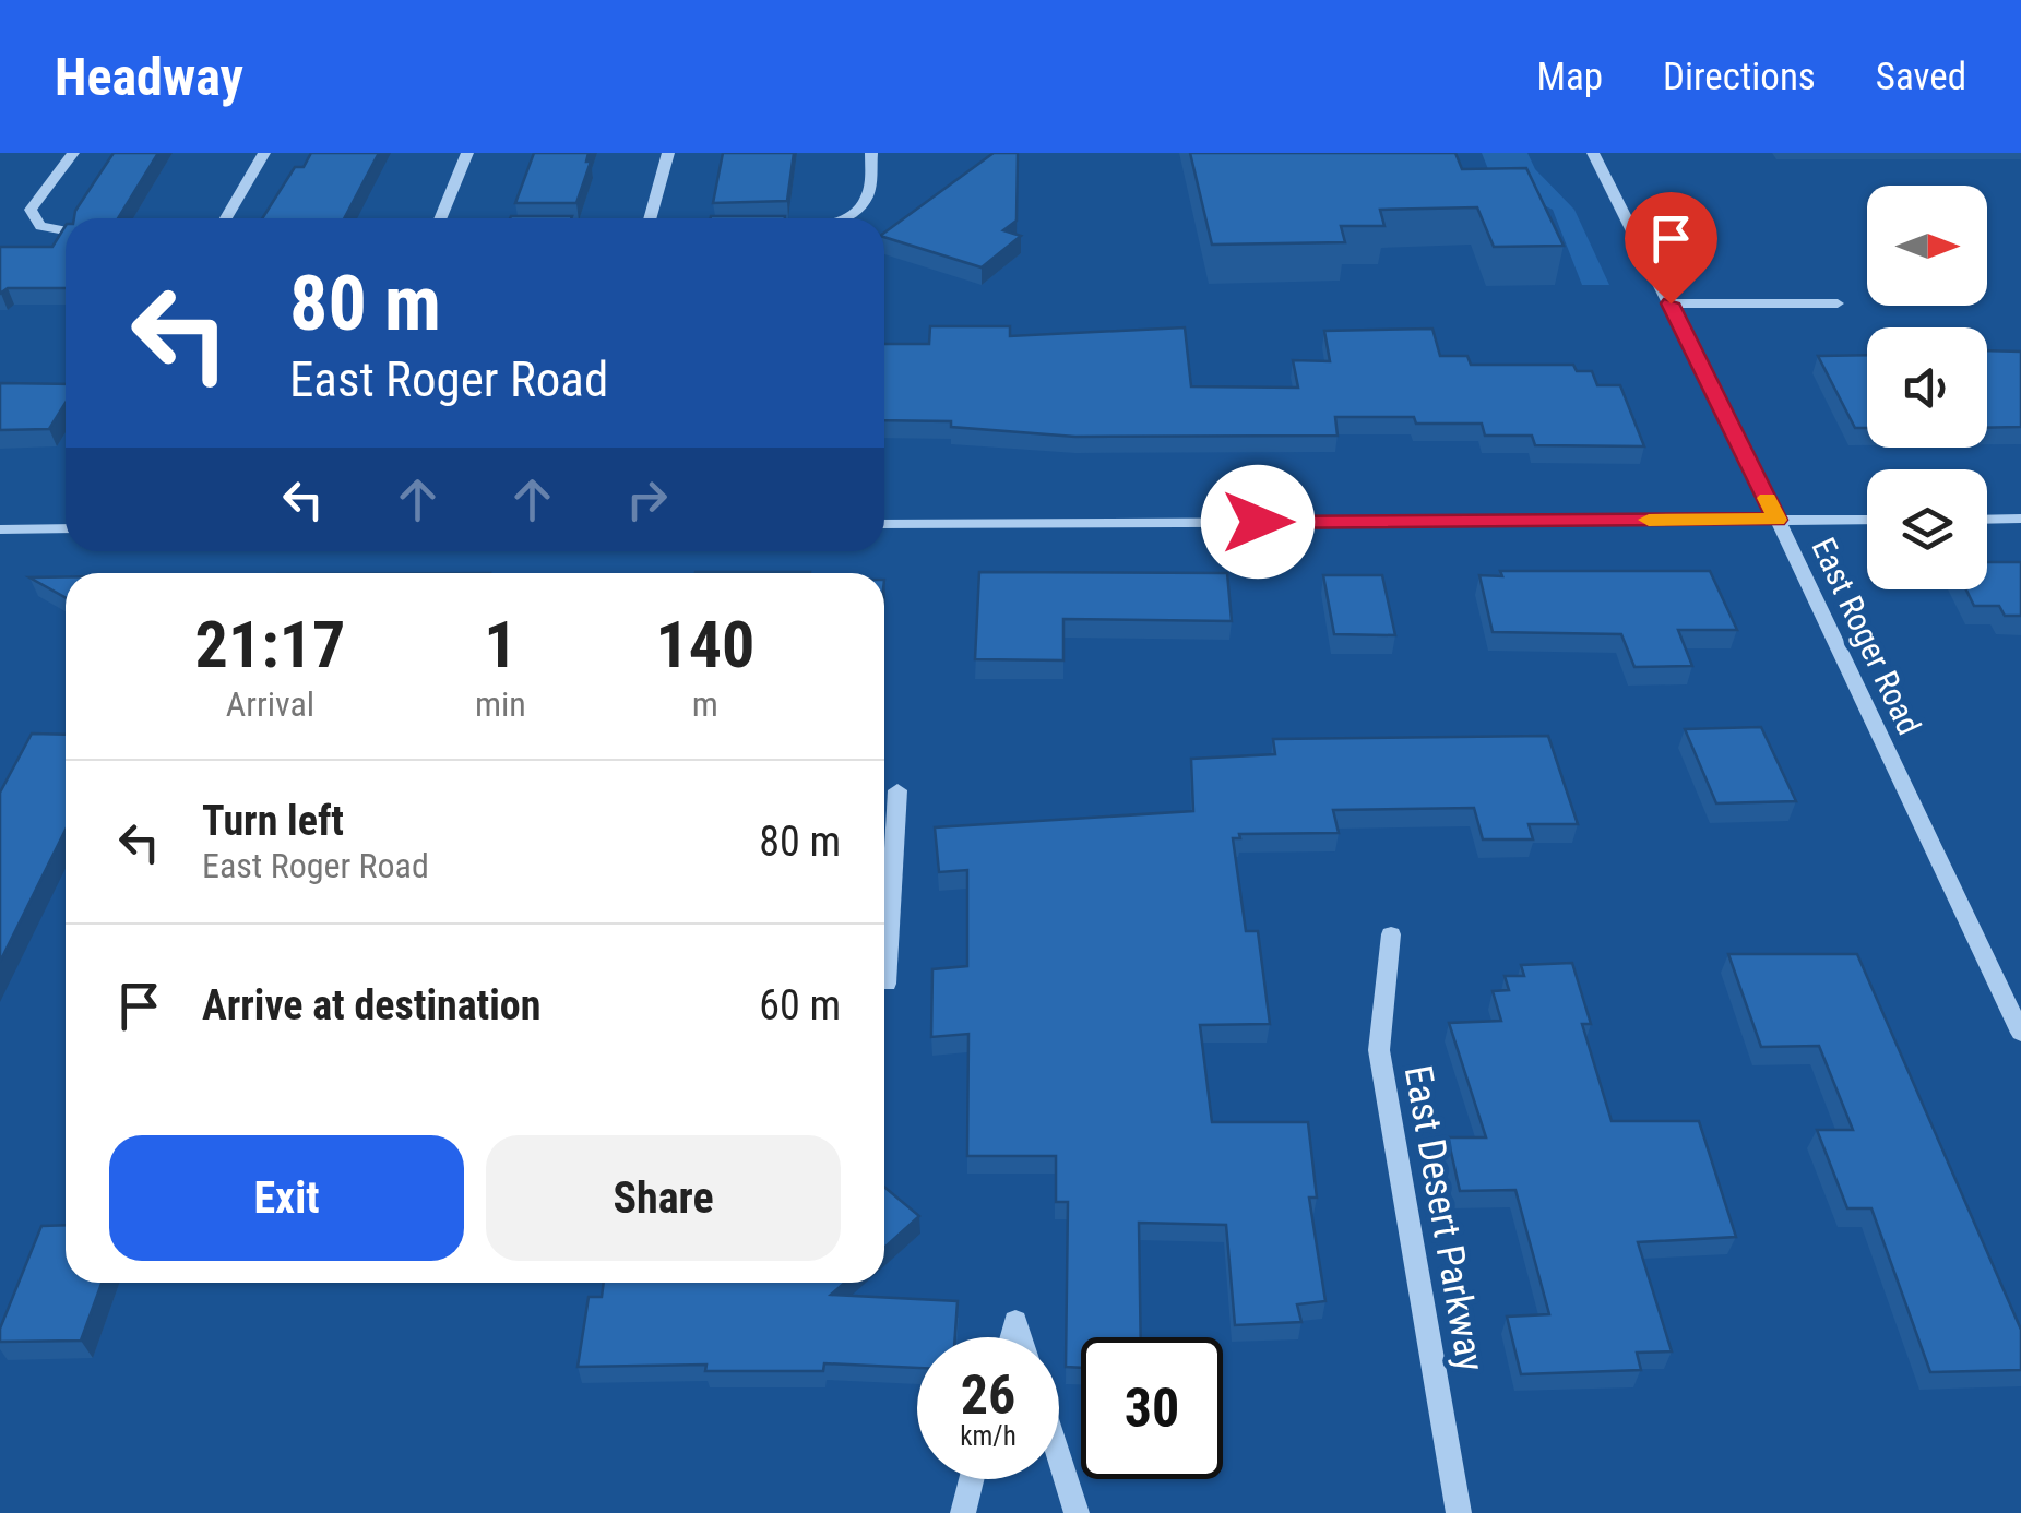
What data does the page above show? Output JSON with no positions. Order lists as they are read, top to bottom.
{
  "streets": {
    "street": ["East Roger Road", "East Desert Parkway"]
  },
  "north": "right",
  "page": {
    "header": "Headway",
    "nav": ["Map", "Directions", "Saved"],
    "turn": ["80 m", "East Roger Road"],
    "eta": [
      "21:17",
      "Arrival",
      "1",
      "min",
      "140",
      "m"
    ],
    "list": [
      {
        "name": "Turn left",
        "note": "East Roger Road",
        "value": "80 m"
      },
      {
        "name": "Arrive at destination",
        "value": "60 m"
      }
    ],
    "buttons": ["Exit", "Share"],
    "speed": "26 km/h",
    "limit": "30"
  }
}
